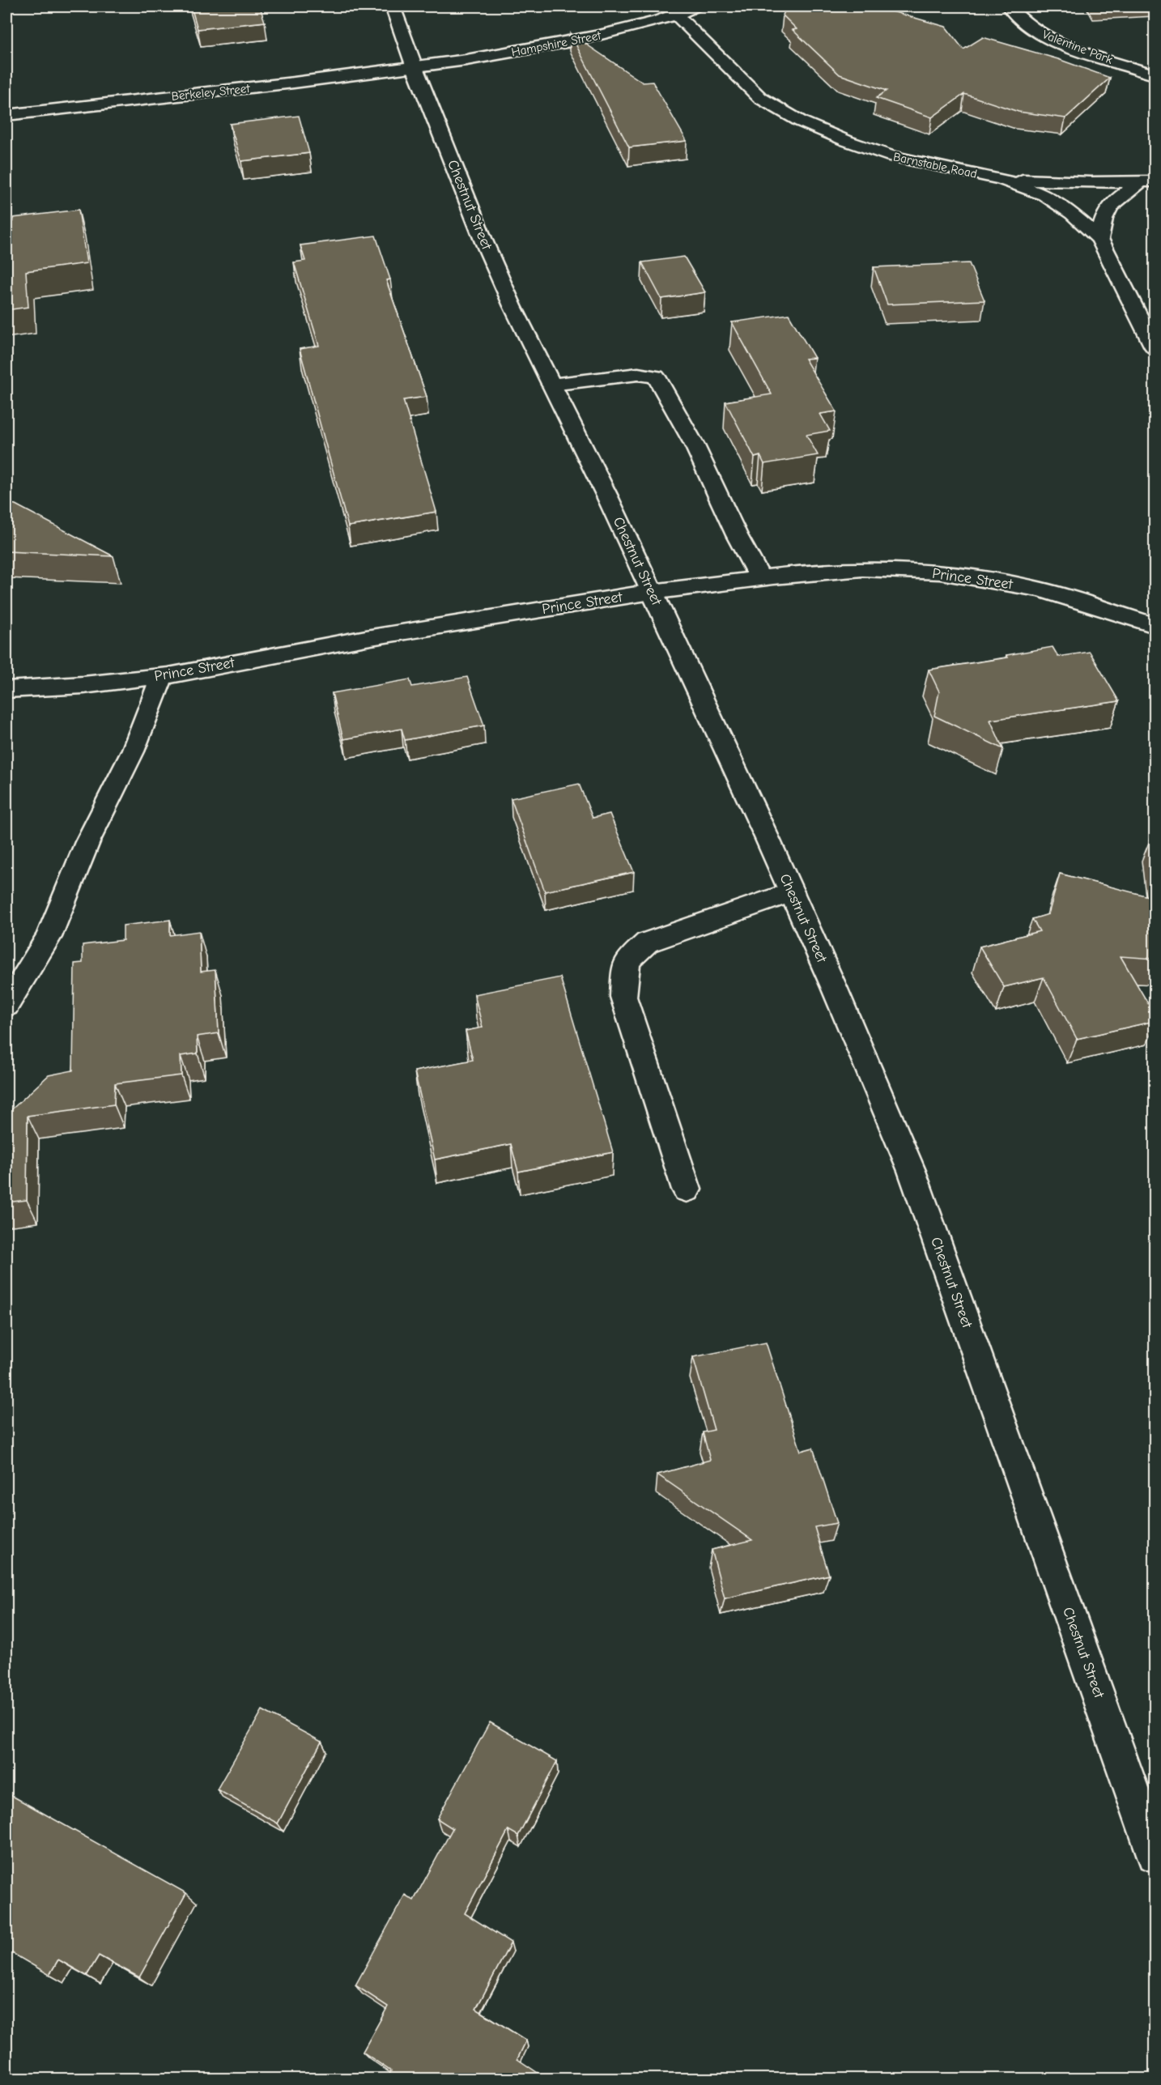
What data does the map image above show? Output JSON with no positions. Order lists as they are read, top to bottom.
{
  "streets": {
    "street": [
      "Hampshire Street",
      "Valentine Park",
      "Berkeley Street",
      "Barnstable Road",
      "Chestnut Street",
      "Prince Street"
    ]
  },
  "crossings": [
    ["Hampshire Street", "Berkeley Street"],
    ["Hampshire Street", "Barnstable Road"],
    ["Hampshire Street", "Chestnut Street"],
    ["Berkeley Street", "Chestnut Street"],
    ["Chestnut Street", "Prince Street"]
  ]
}
